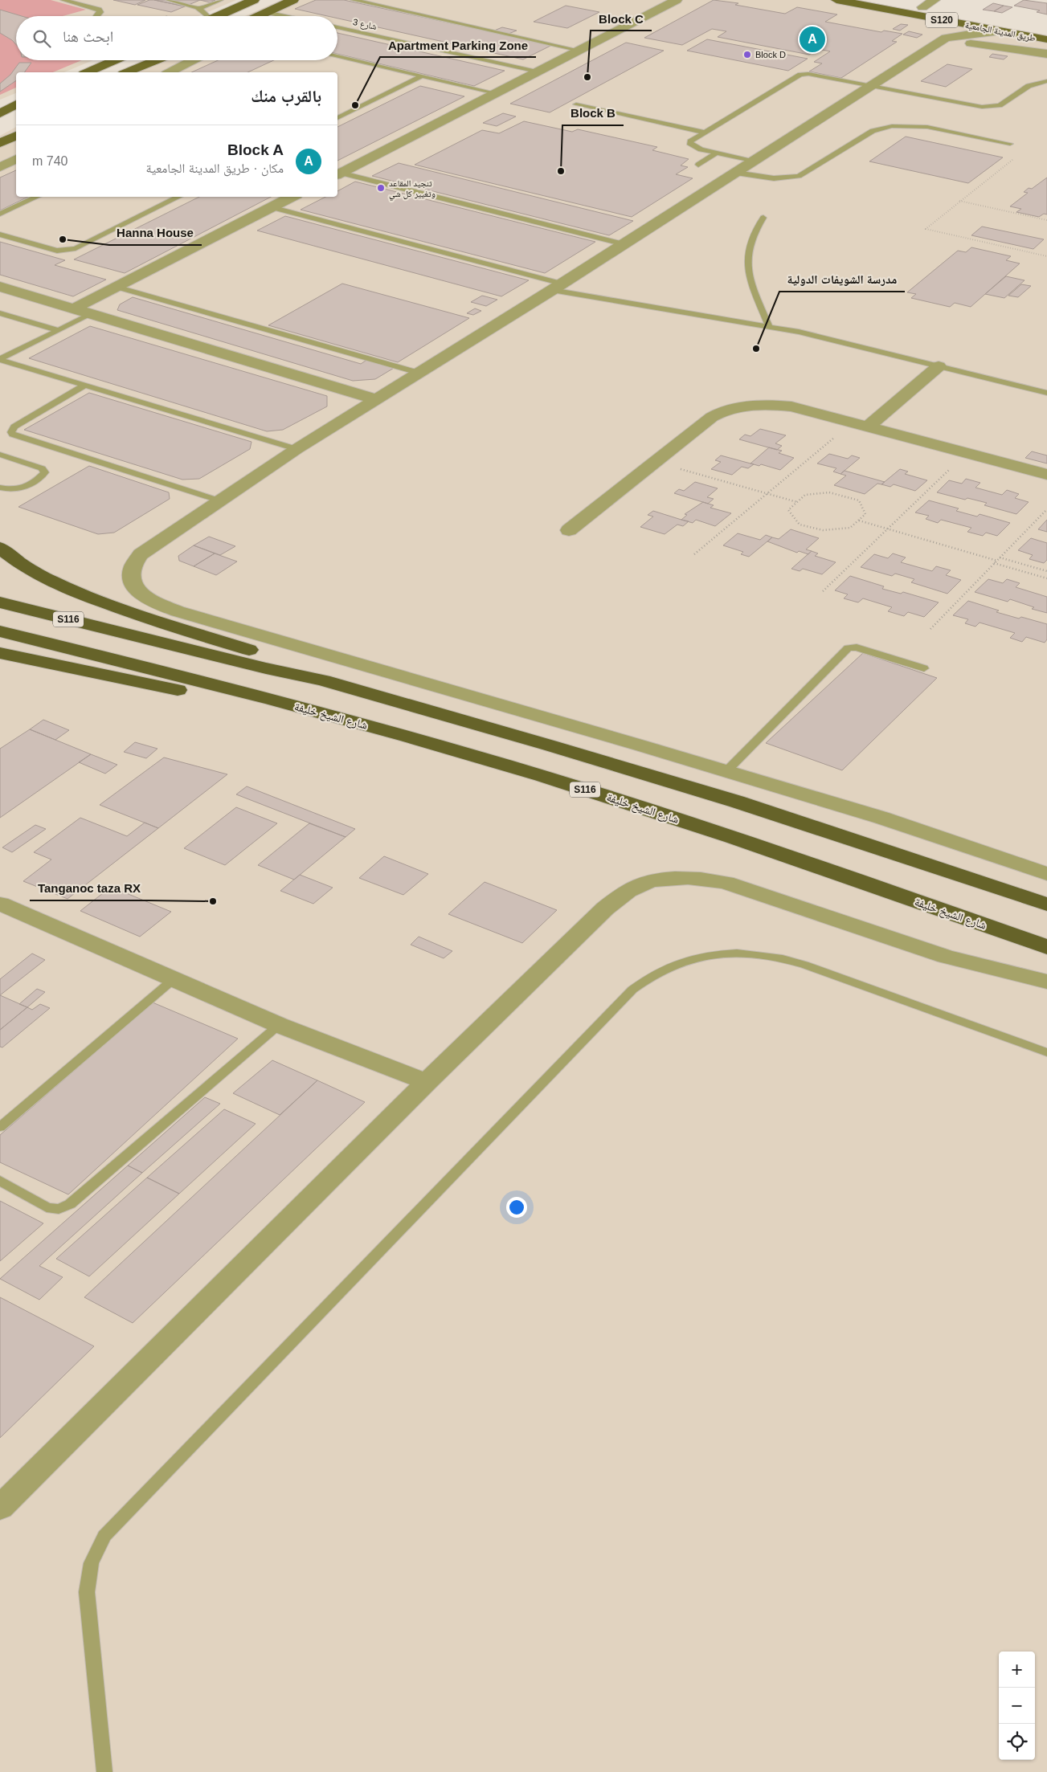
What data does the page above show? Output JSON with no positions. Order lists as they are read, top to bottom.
{
  "streets": {
    "highway": ["S116", "شارع الشيخ خليفة"],
    "main road": ["S120", "طريق المدينة الجامعية"],
    "lane": ["شارع 3"]
  },
  "places": [
    "Block D",
    "Block C",
    "Apartment Parking Zone",
    "Block B",
    "تنجيد المقاعد وتغيير كل شي",
    "Hanna House",
    "مدرسة الشويفات الدولية",
    "Tanganoc taza RX"
  ],
  "page": {
    "search": "ابحث هنا",
    "pins": "A",
    "heading": "بالقرب منك",
    "list": [
      {
        "mark": "A",
        "name": "Block A",
        "note": "مكان · طريق المدينة الجامعية",
        "value": "740 m"
      }
    ],
    "map_buttons": ["+", "−"]
  }
}
